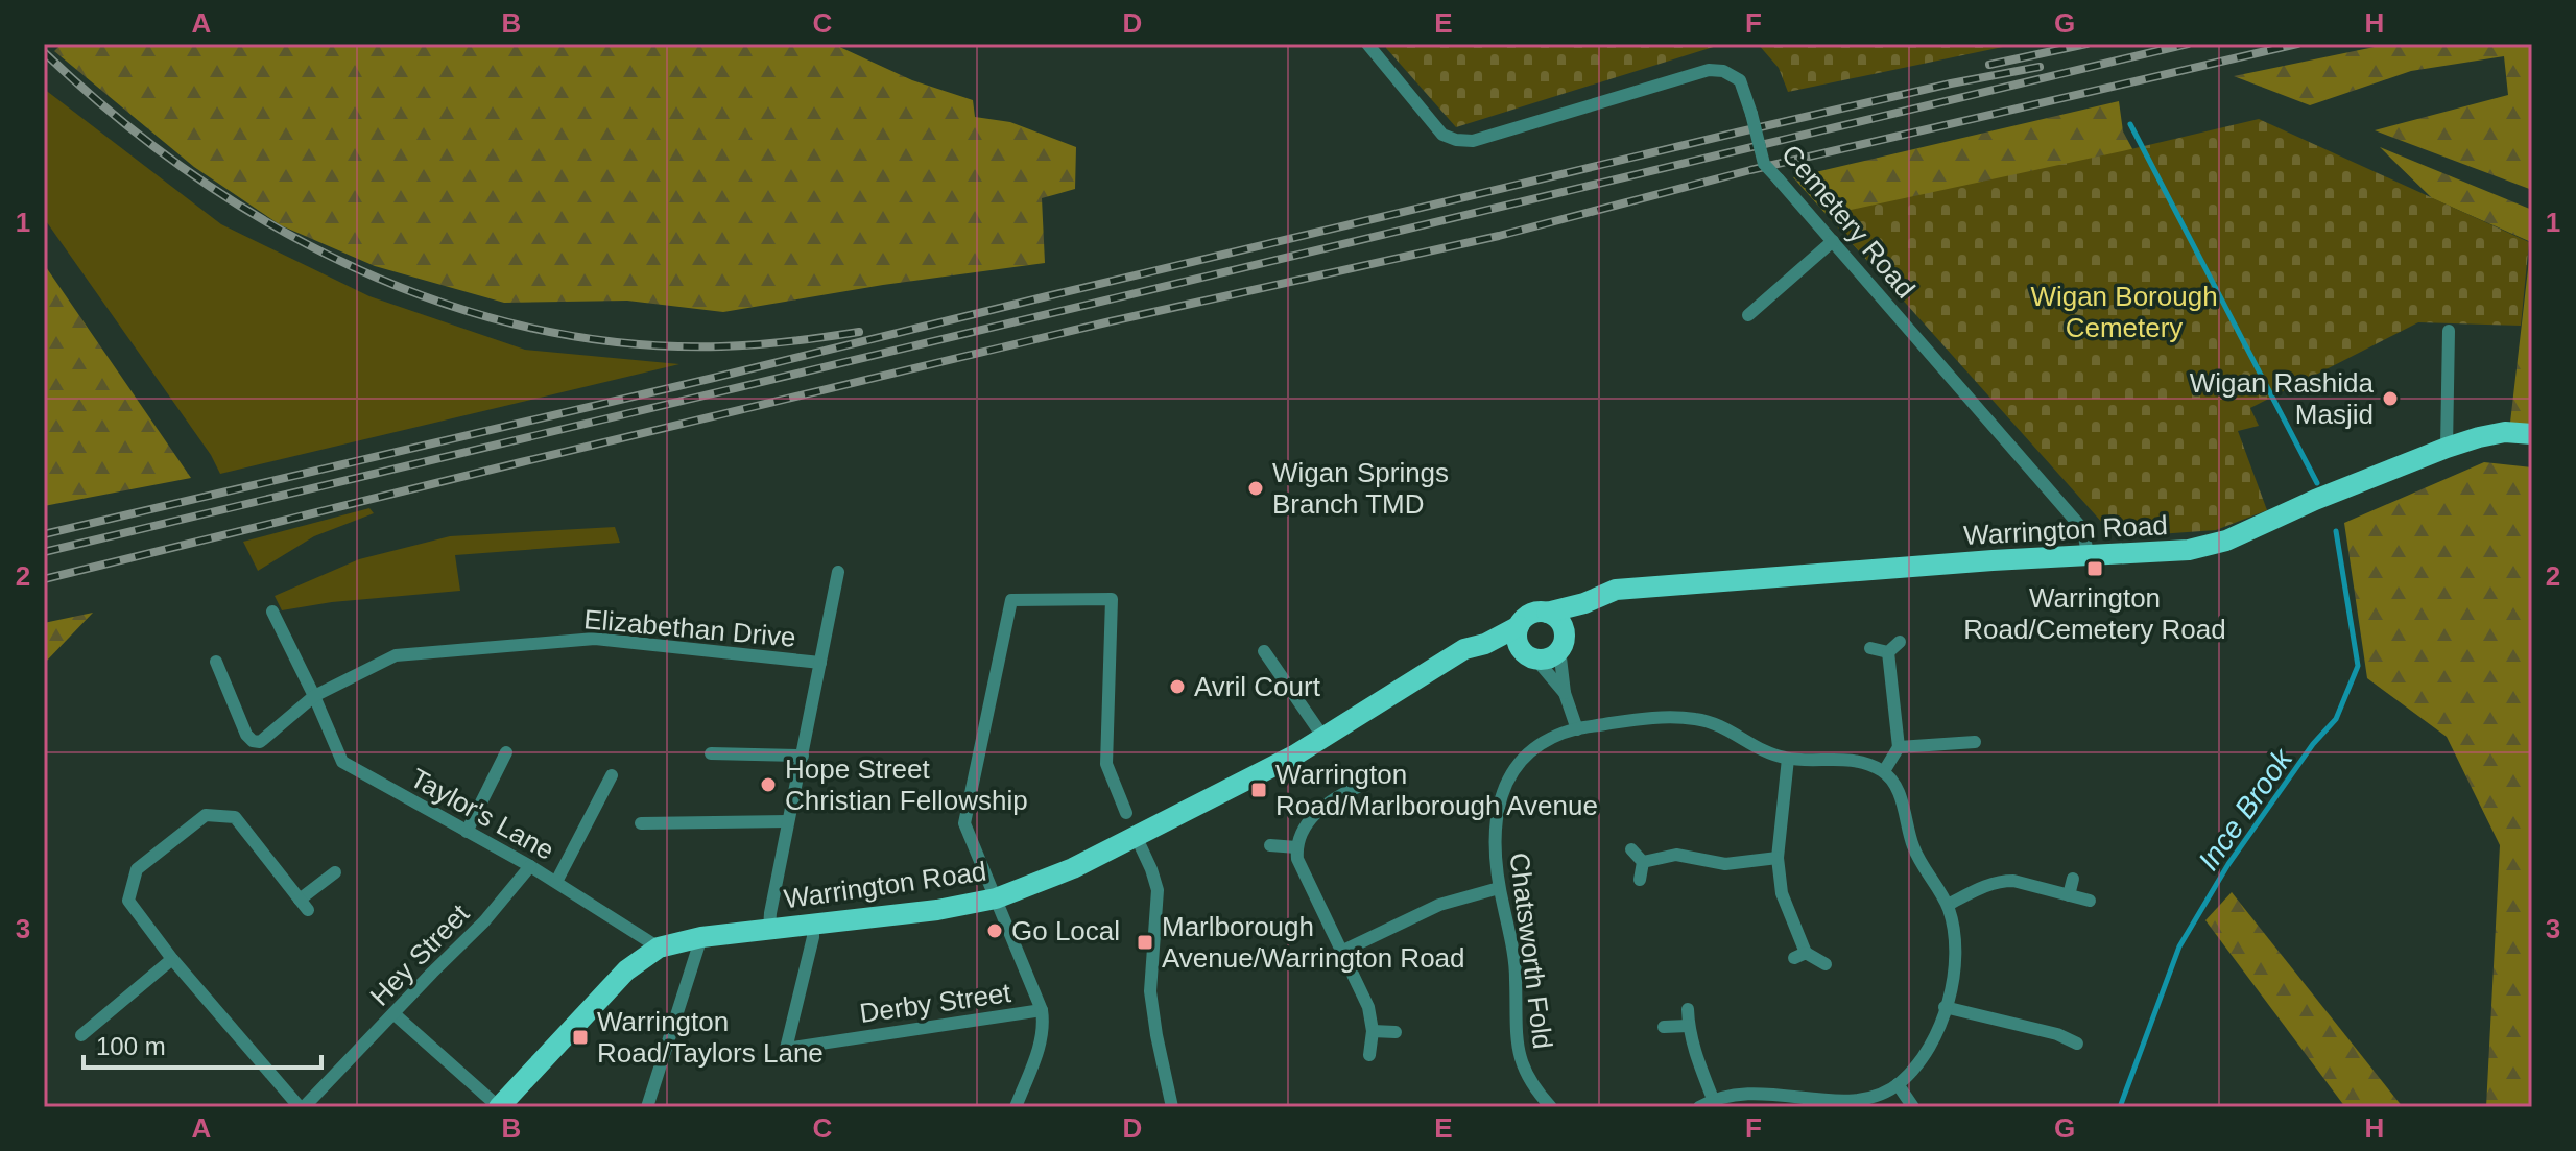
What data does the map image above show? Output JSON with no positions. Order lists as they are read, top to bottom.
{
  "streets": {
    "main road": ["Warrington Road"],
    "street": [
      "Cemetery Road",
      "Elizabethan Drive",
      "Taylor's Lane",
      "Chatsworth Fold",
      "Hey Street",
      "Derby Street"
    ]
  },
  "crossings": [
    ["Cemetery Road", "Warrington Road"],
    ["Warrington Road", "Taylor's Lane"],
    ["Warrington Road", "Derby Street"],
    ["Elizabethan Drive", "Taylor's Lane"],
    ["Taylor's Lane", "Hey Street"]
  ],
  "water": ["Ince Brook"],
  "parks": ["Wigan Borough Cemetery"],
  "places": {
    "other": [
      "Wigan Rashida Masjid",
      "Wigan Springs Branch TMD",
      "Avril Court",
      "Hope Street Christian Fellowship",
      "Go Local"
    ],
    "transit": [
      "Warrington Road/Cemetery Road",
      "Warrington Road/Marlborough Avenue",
      "Marlborough Avenue/Warrington Road",
      "Warrington Road/Taylors Lane"
    ]
  },
  "scale_bar": "100 m",
  "grid": {
    "columns": [
      "A",
      "B",
      "C",
      "D",
      "E",
      "F",
      "G",
      "H"
    ],
    "rows": ["1", "2", "3"]
  }
}
